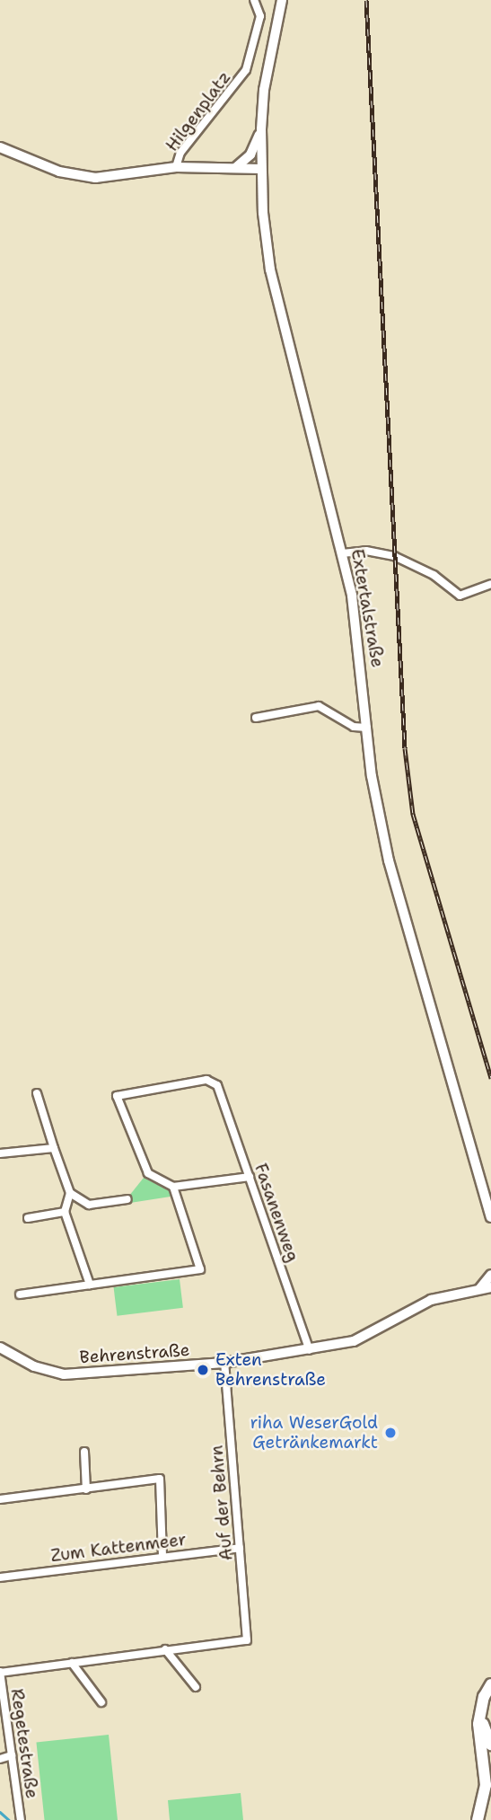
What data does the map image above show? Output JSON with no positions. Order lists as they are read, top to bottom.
{
  "streets": {
    "main road": ["Extertalstraße", "Behrenstraße"],
    "street": [
      "Hilgenplatz",
      "Fasanenweg",
      "Auf der Behrn",
      "Zum Kattenmeer",
      "Regetestraße"
    ]
  },
  "crossings": [
    ["Fasanenweg", "Behrenstraße"],
    ["Behrenstraße", "Auf der Behrn"],
    ["Auf der Behrn", "Zum Kattenmeer"]
  ],
  "places": ["Exten Behrenstraße", "riha WeserGold Getränkemarkt"]
}
